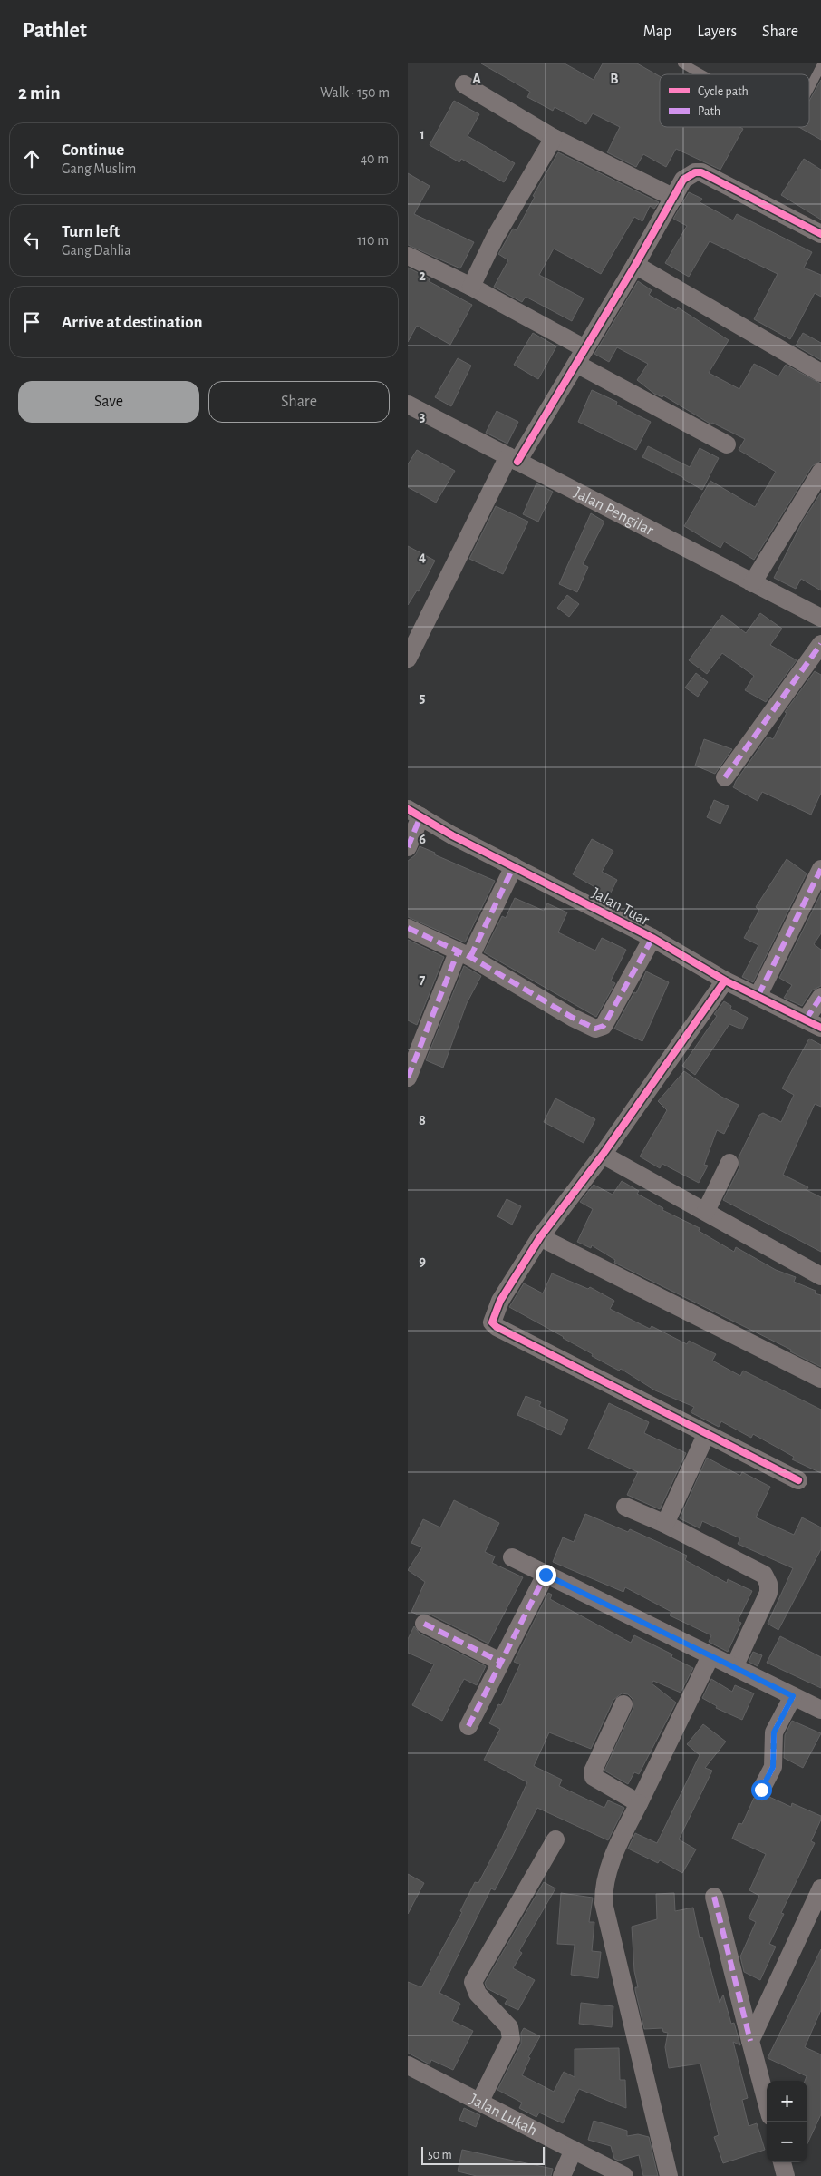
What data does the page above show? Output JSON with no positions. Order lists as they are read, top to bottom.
{
  "streets": {
    "street": ["Jalan Pengilar", "Jalan Tuar", "Jalan Lukah"]
  },
  "legend": ["Cycle path", "Path"],
  "scale_bar": "50 m",
  "page": {
    "header": "Pathlet",
    "nav": ["Map", "Layers", "Share"],
    "heading": ["2 min", "Walk · 150 m"],
    "list": [
      ["Continue", "Gang Muslim", "40 m"],
      ["Turn left", "Gang Dahlia", "110 m"],
      "Arrive at destination"
    ],
    "buttons": ["Save", "Share"],
    "map_buttons": ["+", "−"],
    "scale": "50 m"
  },
  "grid": {
    "columns": ["A", "B"],
    "rows": [
      "1",
      "2",
      "3",
      "4",
      "5",
      "6",
      "7",
      "8",
      "9"
    ]
  }
}
